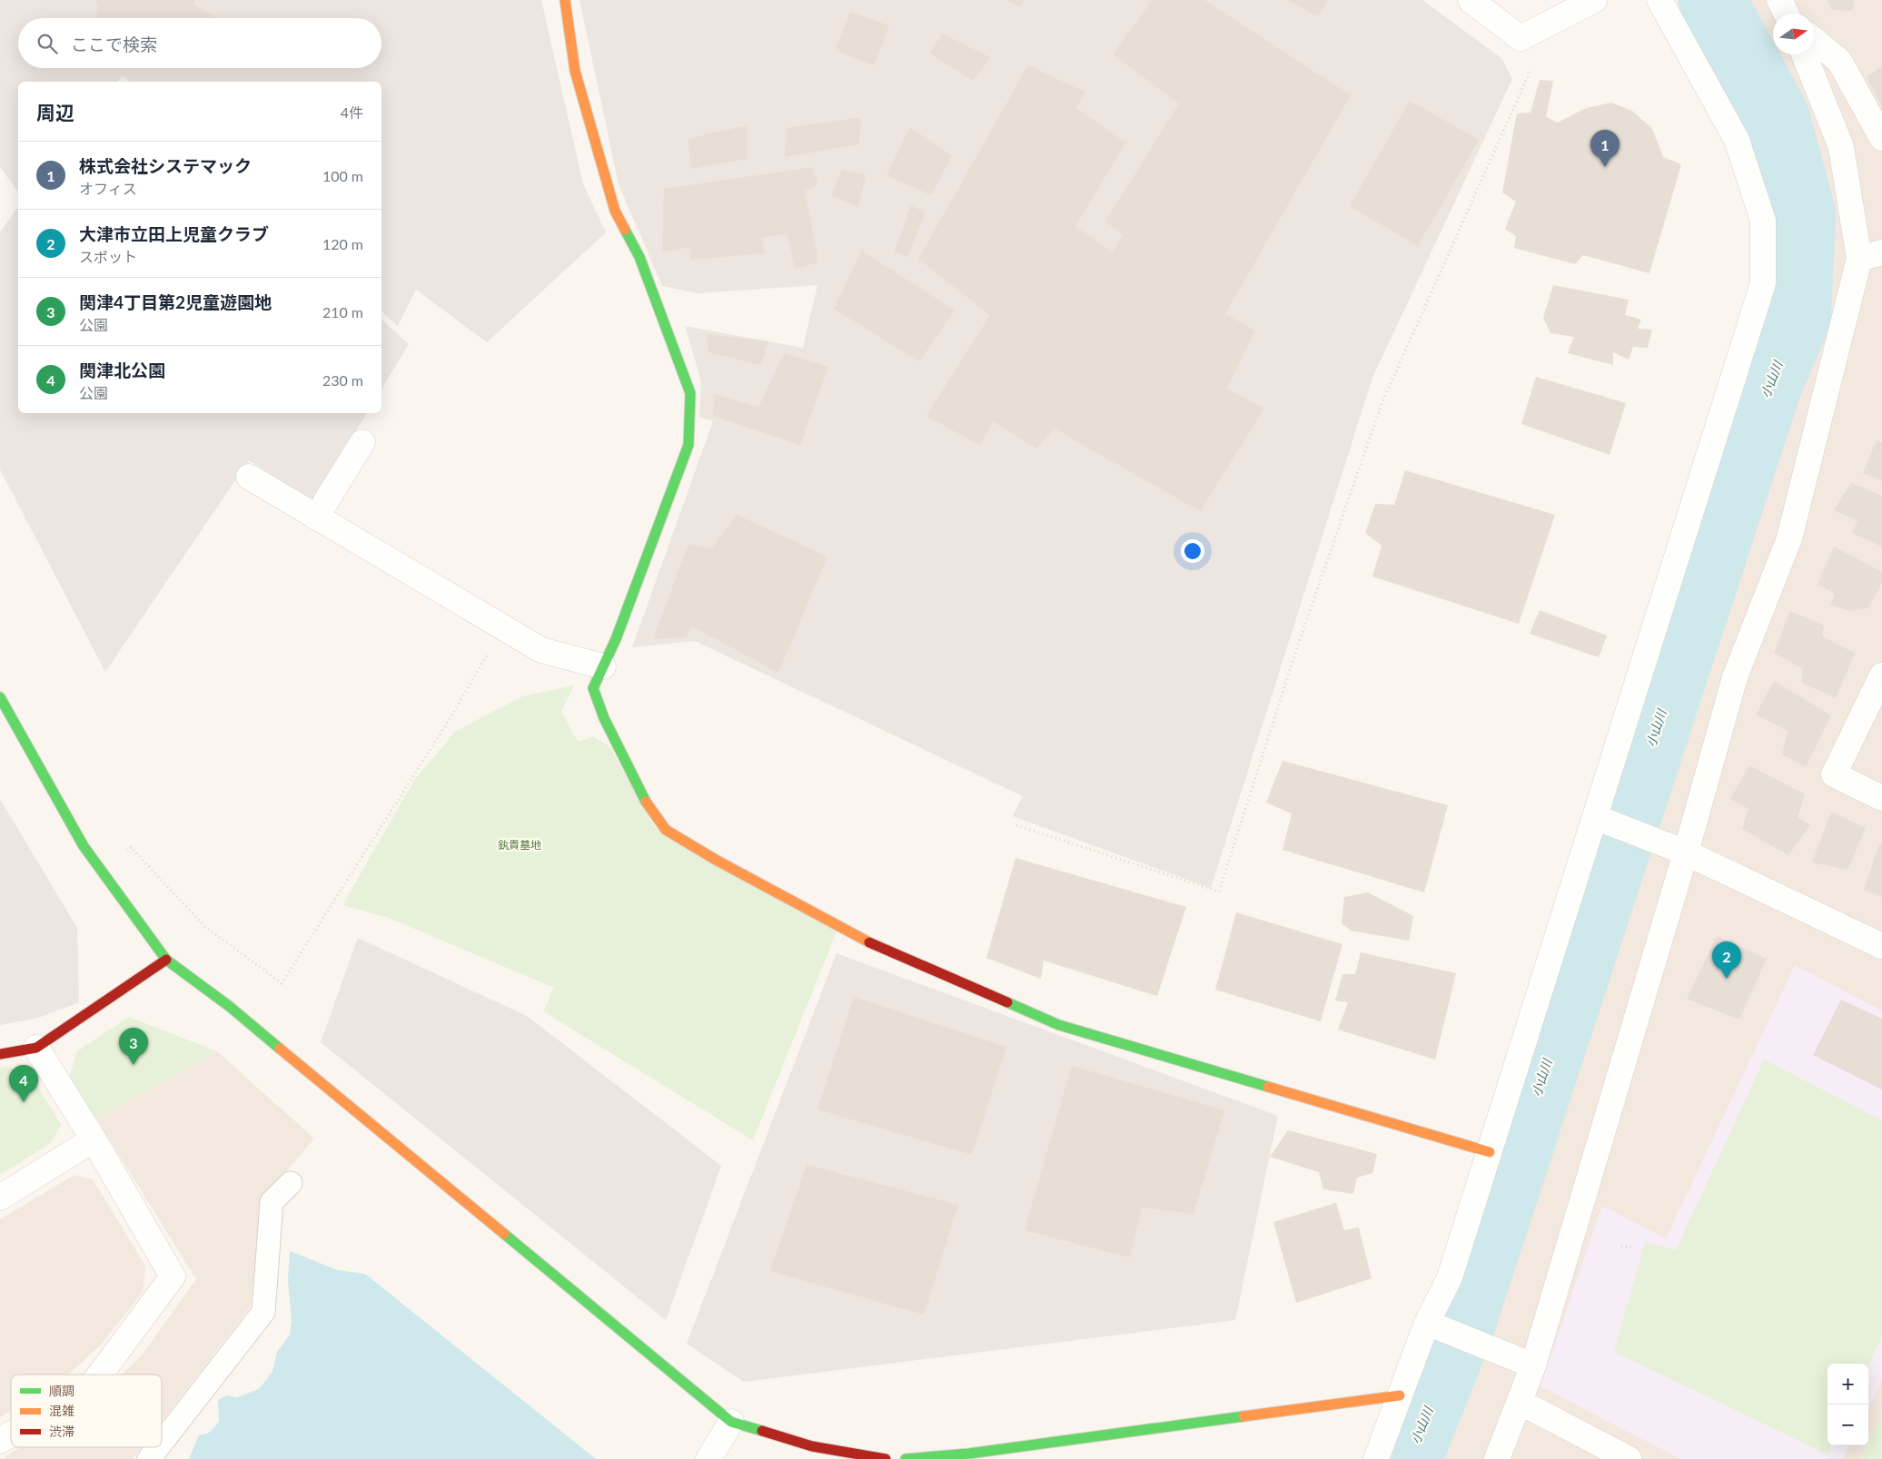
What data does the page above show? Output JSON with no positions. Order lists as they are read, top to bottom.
{
  "water": ["小山川"],
  "parks": ["釻貴墓地"],
  "legend": ["順調", "混雑", "渋滞"],
  "north": "right",
  "page": {
    "search": "ここで検索",
    "heading": ["周辺", "4件"],
    "pins": [
      "1",
      "2",
      "3",
      "4"
    ],
    "list": [
      {
        "mark": "1",
        "name": "株式会社システマック",
        "note": "オフィス",
        "value": "100 m"
      },
      {
        "mark": "2",
        "name": "大津市立田上児童クラブ",
        "note": "スポット",
        "value": "120 m"
      },
      {
        "mark": "3",
        "name": "関津4丁目第2児童遊園地",
        "note": "公園",
        "value": "210 m"
      },
      {
        "mark": "4",
        "name": "関津北公園",
        "note": "公園",
        "value": "230 m"
      }
    ],
    "map_buttons": ["+", "−"]
  }
}
